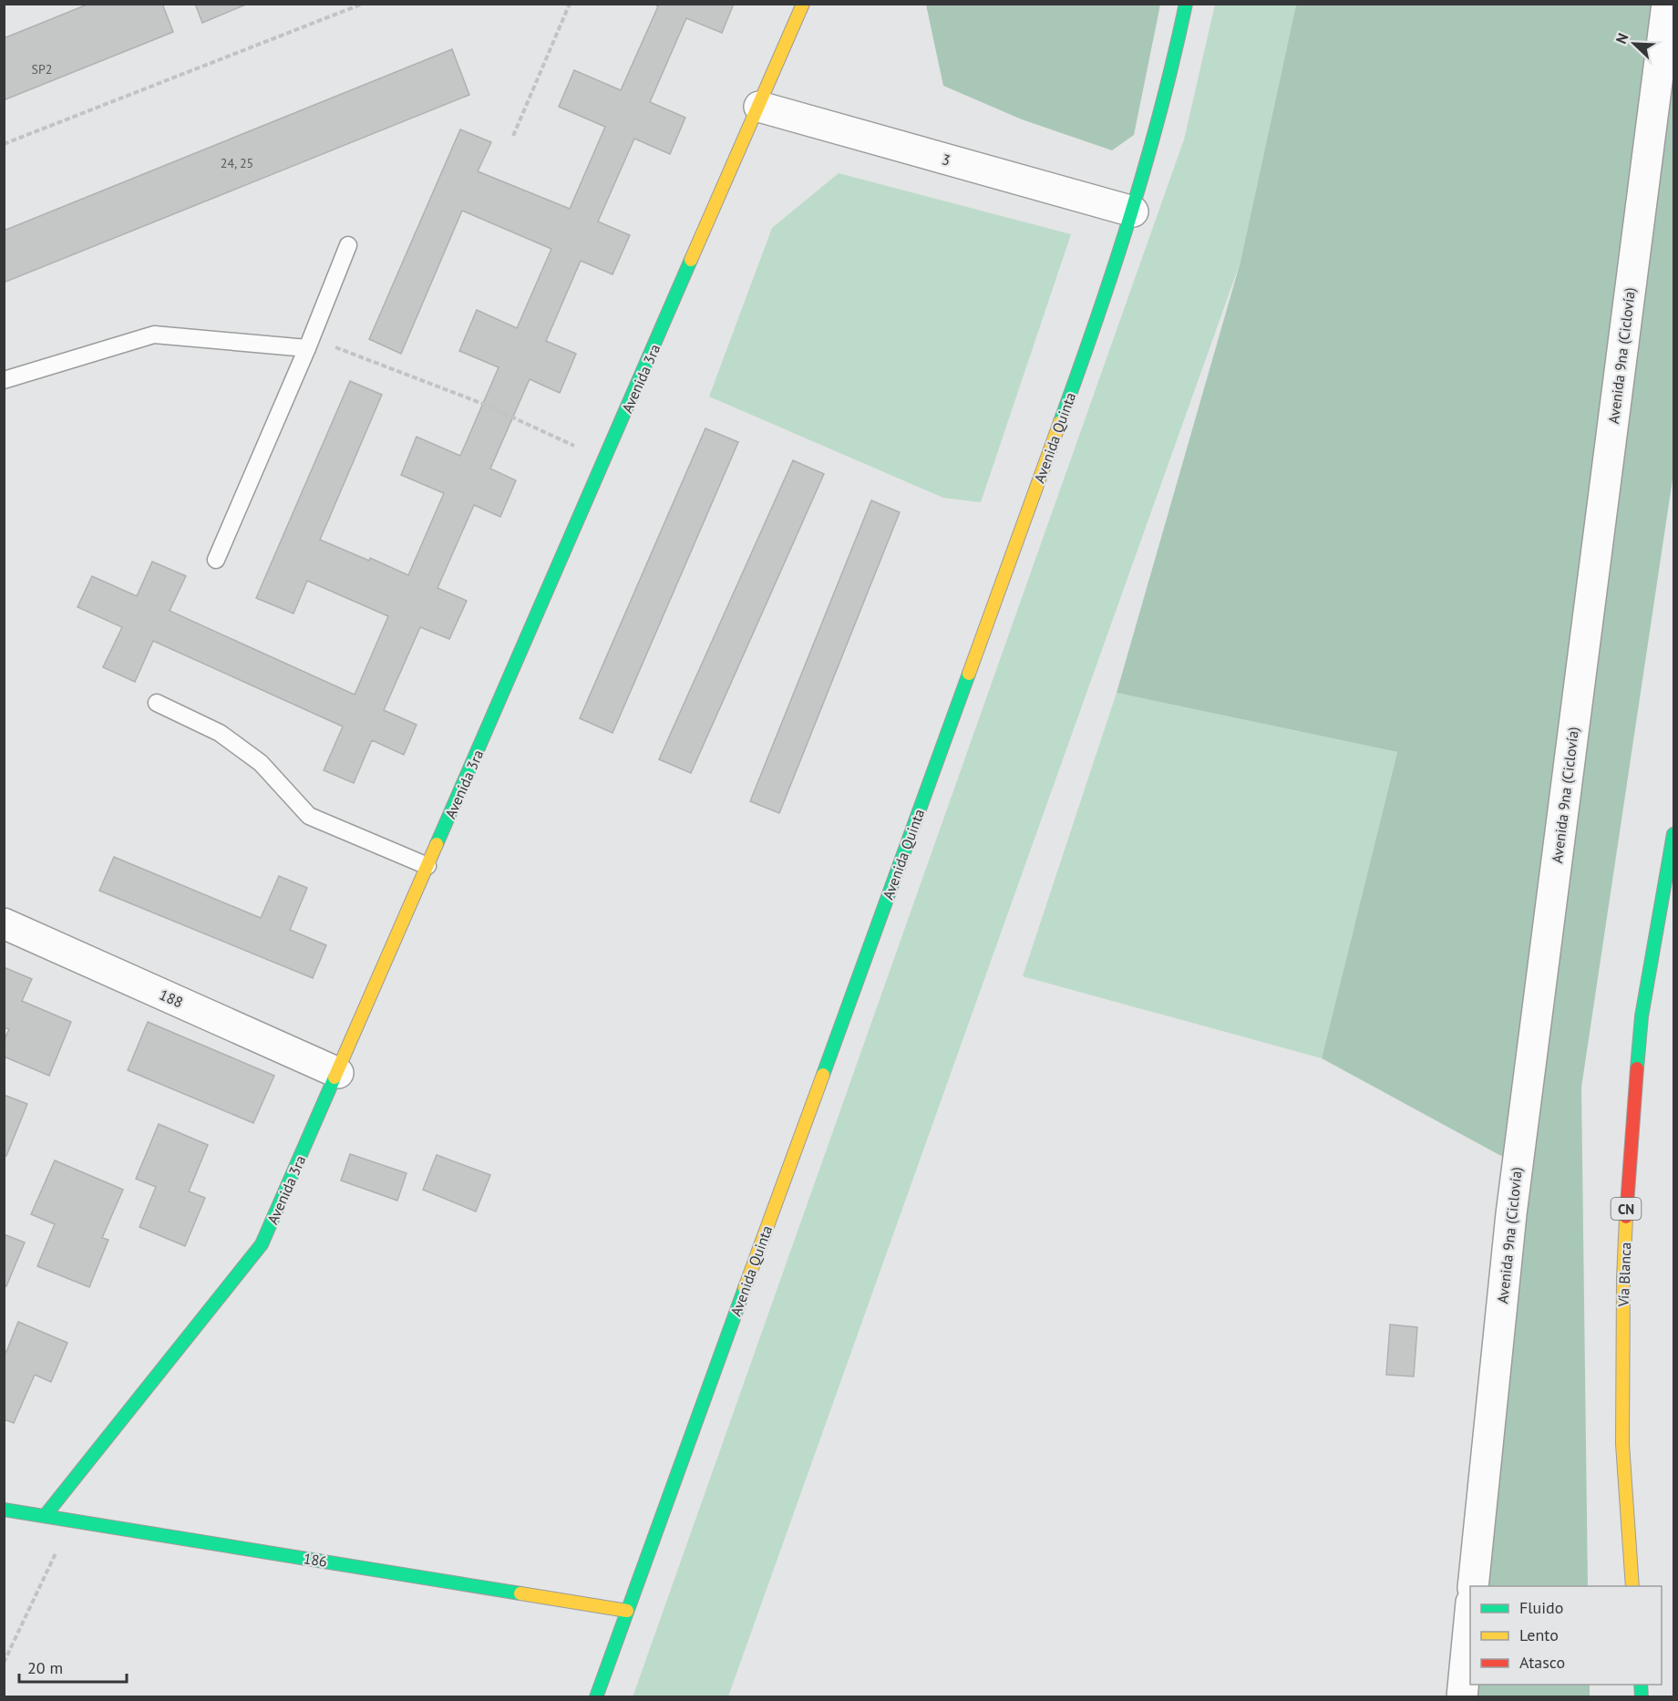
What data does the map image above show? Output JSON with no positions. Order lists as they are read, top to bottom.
{
  "streets": {
    "main road": [
      "Avenida 3ra",
      "Avenida Quinta",
      "CN",
      "Vía Blanca",
      "186"
    ],
    "street": ["3", "Avenida 9na (Ciclovía)", "188"]
  },
  "crossings": [
    ["3", "Avenida 3ra"],
    ["3", "Avenida Quinta"],
    ["Avenida 3ra", "188"],
    ["Avenida 3ra", "186"],
    ["Avenida Quinta", "186"]
  ],
  "house_numbers": ["SP2", "24, 25"],
  "legend": ["Fluido", "Lento", "Atasco"],
  "scale_bar": "20 m",
  "north": "top left"
}
